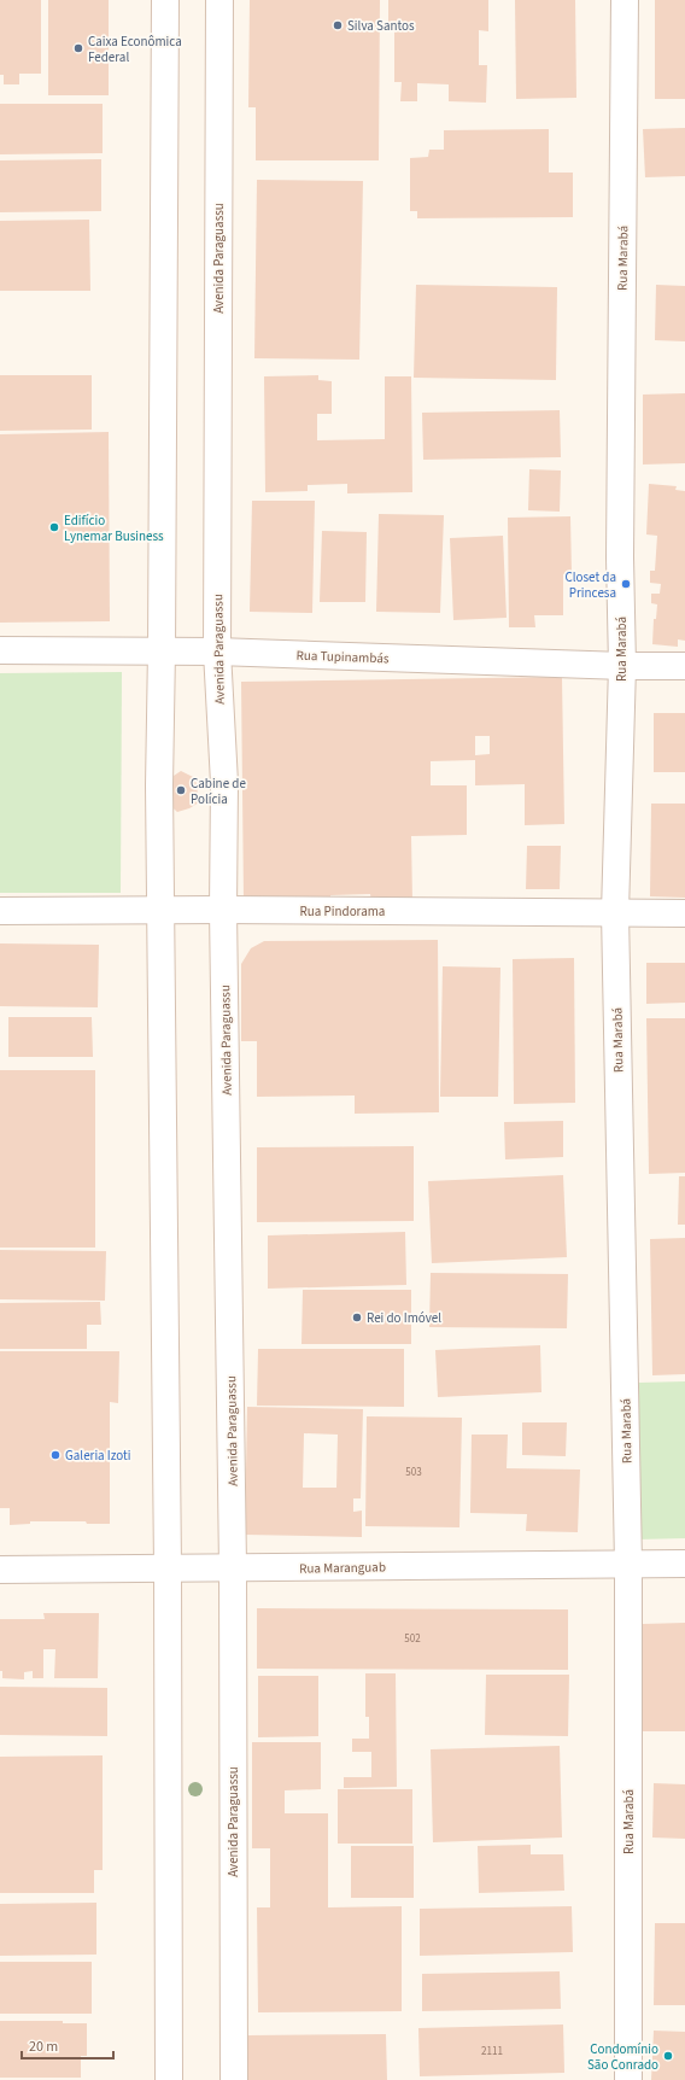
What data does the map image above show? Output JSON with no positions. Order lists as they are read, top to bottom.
{
  "streets": {
    "street": [
      "Avenida Paraguassu",
      "Rua Marabá",
      "Rua Tupinambás",
      "Rua Pindorama",
      "Rua Maranguab"
    ]
  },
  "crossings": [
    ["Avenida Paraguassu", "Rua Tupinambás"],
    ["Avenida Paraguassu", "Rua Pindorama"],
    ["Avenida Paraguassu", "Rua Maranguab"],
    ["Rua Marabá", "Rua Tupinambás"],
    ["Rua Marabá", "Rua Pindorama"],
    ["Rua Marabá", "Rua Maranguab"]
  ],
  "places": [
    "Silva Santos",
    "Caixa Econômica Federal",
    "Edifício Lynemar Business",
    "Closet da Princesa",
    "Cabine de Polícia",
    "Rei do Imóvel",
    "Galeria Izoti",
    "Condomínio São Conrado"
  ],
  "house_numbers": ["503", "502", "2111"],
  "scale_bar": "20 m"
}
